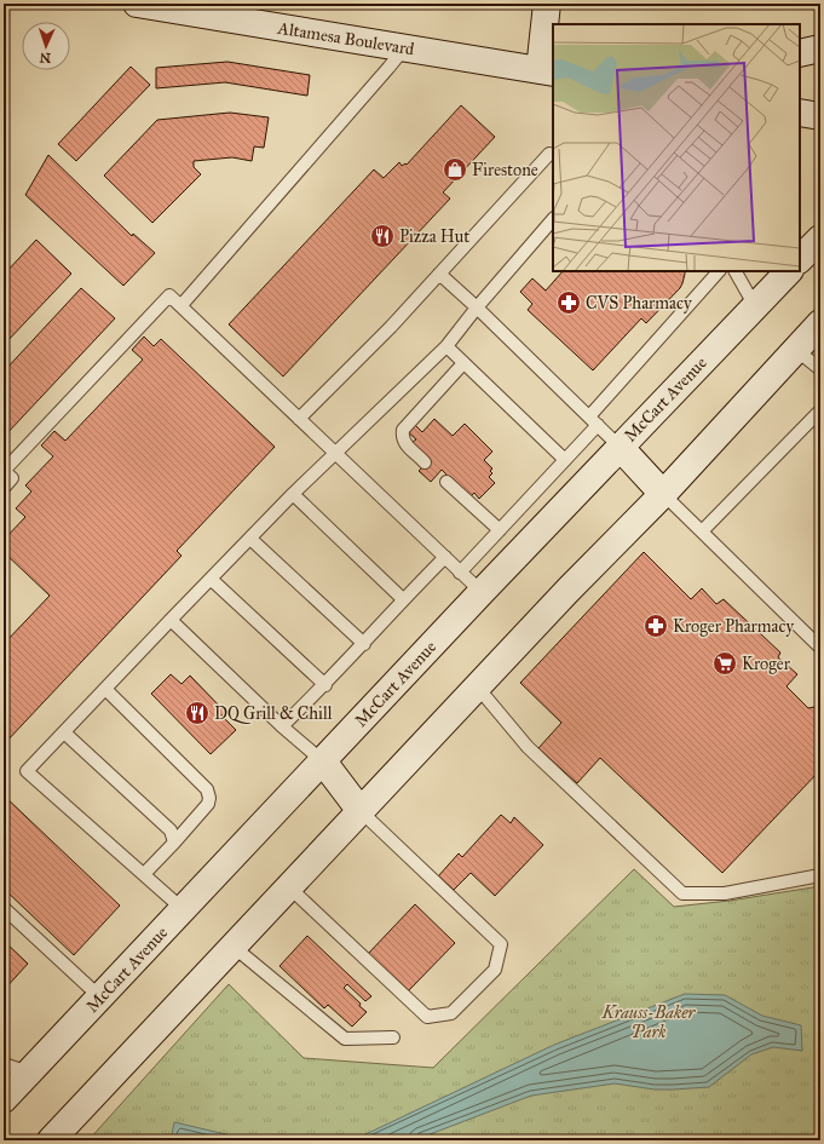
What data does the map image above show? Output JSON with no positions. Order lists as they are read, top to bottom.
{
  "streets": {
    "main road": ["Altamesa Boulevard", "McCart Avenue"]
  },
  "parks": ["Krauss-Baker Park"],
  "places": {
    "shop": ["Firestone"],
    "restaurant": ["Pizza Hut", "DQ Grill & Chill"],
    "pharmacy": ["CVS Pharmacy", "Kroger Pharmacy"],
    "supermarket": ["Kroger"]
  },
  "north": "bottom"
}
